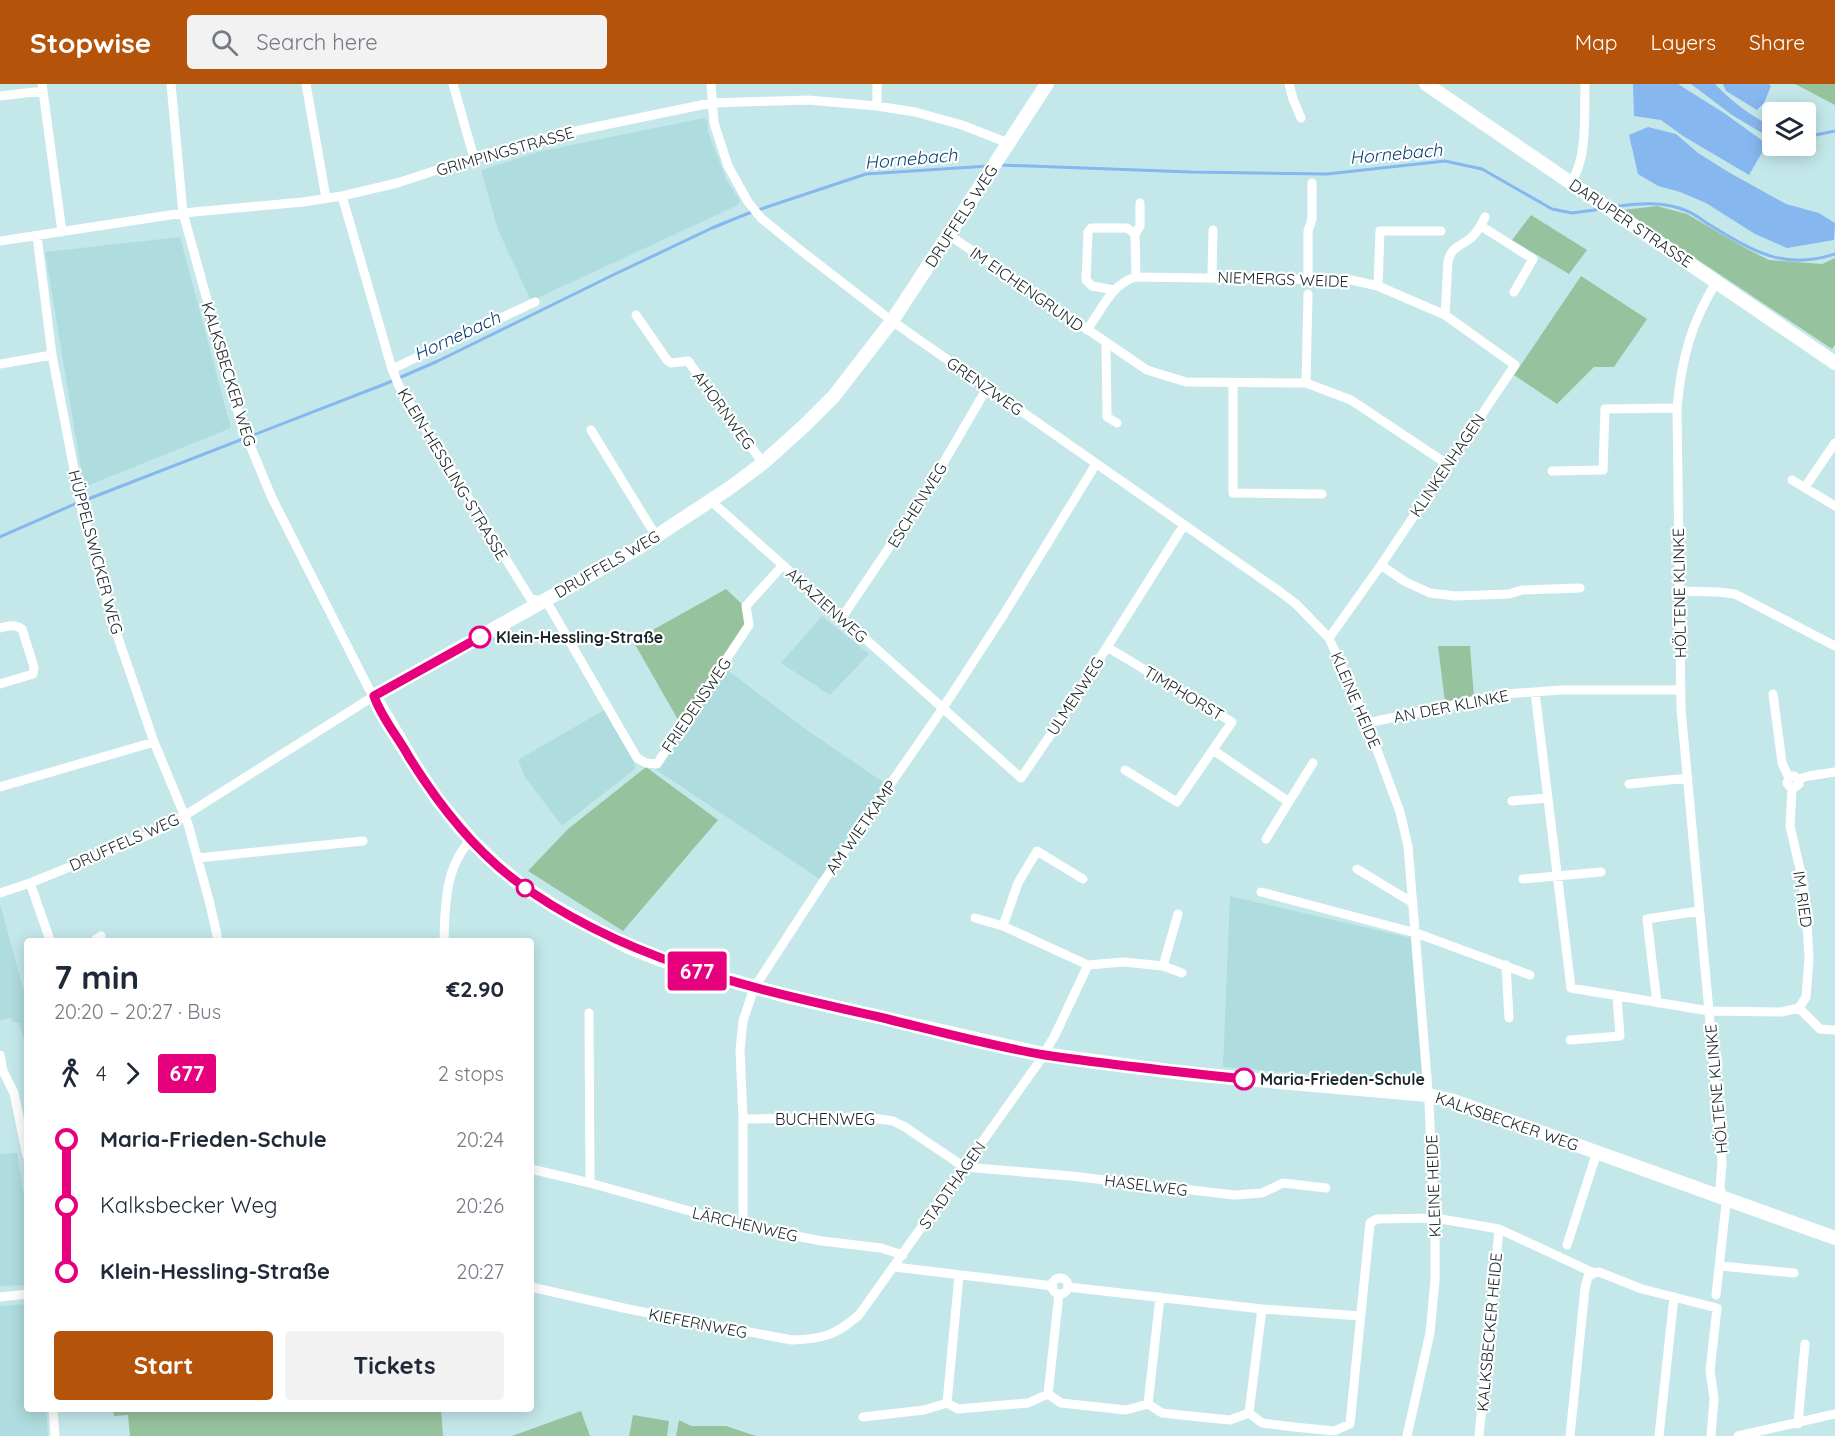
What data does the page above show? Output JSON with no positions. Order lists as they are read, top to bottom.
{
  "streets": {
    "street": [
      "GRIMPINGSTRASSE",
      "DRUFFELS WEG",
      "DARUPER STRASSE",
      "NIEMERGS WEIDE",
      "IM EICHENGRUND",
      "KALKSBECKER WEG",
      "GRENZWEG",
      "AHORNWEG",
      "KLINKENHAGEN",
      "KLEIN-HESSLING-STRASSE",
      "ESCHENWEG",
      "HÜPPELSWICKER WEG",
      "HÖLTENE KLINKE",
      "AKAZIENWEG",
      "TIMPHORST",
      "ULMENWEG",
      "KLEINE HEIDE",
      "FRIEDENSWEG",
      "AN DER KLINKE",
      "AM WIETKAMP",
      "IM RIED",
      "BUCHENWEG",
      "STADTHAGEN",
      "HASELWEG",
      "LÄRCHENWEG",
      "KIEFERNWEG",
      "KALKSBECKER HEIDE"
    ]
  },
  "crossings": [
    ["GRIMPINGSTRASSE", "DRUFFELS WEG"],
    ["GRIMPINGSTRASSE", "KALKSBECKER WEG"],
    ["GRIMPINGSTRASSE", "GRENZWEG"],
    ["GRIMPINGSTRASSE", "KLEIN-HESSLING-STRASSE"],
    ["GRIMPINGSTRASSE", "HÜPPELSWICKER WEG"],
    ["DRUFFELS WEG", "IM EICHENGRUND"],
    ["DRUFFELS WEG", "KALKSBECKER WEG"],
    ["DRUFFELS WEG", "GRENZWEG"],
    ["DRUFFELS WEG", "AHORNWEG"],
    ["DRUFFELS WEG", "KLEIN-HESSLING-STRASSE"],
    ["DRUFFELS WEG", "HÜPPELSWICKER WEG"],
    ["DRUFFELS WEG", "AKAZIENWEG"],
    ["DRUFFELS WEG", "FRIEDENSWEG"],
    ["DARUPER STRASSE", "HÖLTENE KLINKE"],
    ["NIEMERGS WEIDE", "KLINKENHAGEN"],
    ["IM EICHENGRUND", "KLINKENHAGEN"],
    ["KALKSBECKER WEG", "HÖLTENE KLINKE"],
    ["KALKSBECKER WEG", "KLEINE HEIDE"],
    ["KALKSBECKER WEG", "AM WIETKAMP"],
    ["KALKSBECKER WEG", "STADTHAGEN"],
    ["GRENZWEG", "KLINKENHAGEN"],
    ["GRENZWEG", "ESCHENWEG"],
    ["GRENZWEG", "ULMENWEG"],
    ["GRENZWEG", "KLEINE HEIDE"],
    ["GRENZWEG", "AM WIETKAMP"],
    ["KLINKENHAGEN", "KLEINE HEIDE"],
    ["KLEIN-HESSLING-STRASSE", "FRIEDENSWEG"],
    ["ESCHENWEG", "AKAZIENWEG"],
    ["HÖLTENE KLINKE", "AN DER KLINKE"],
    ["AKAZIENWEG", "ULMENWEG"],
    ["AKAZIENWEG", "FRIEDENSWEG"],
    ["AKAZIENWEG", "AM WIETKAMP"],
    ["TIMPHORST", "ULMENWEG"],
    ["ULMENWEG", "AM WIETKAMP"],
    ["KLEINE HEIDE", "AN DER KLINKE"],
    ["KLEINE HEIDE", "KALKSBECKER HEIDE"],
    ["AM WIETKAMP", "BUCHENWEG"],
    ["AM WIETKAMP", "LÄRCHENWEG"],
    ["BUCHENWEG", "STADTHAGEN"],
    ["BUCHENWEG", "HASELWEG"],
    ["STADTHAGEN", "HASELWEG"],
    ["STADTHAGEN", "LÄRCHENWEG"],
    ["STADTHAGEN", "KIEFERNWEG"]
  ],
  "water": ["Hornebach"],
  "places": ["Klein-Hessling-Straße", "Maria-Frieden-Schule"],
  "lines": ["bus line 677"],
  "page": {
    "header": "Stopwise",
    "search": "Search here",
    "nav": ["Map", "Layers", "Share"],
    "on_map": "677",
    "heading": ["7 min", "20:20 – 20:27 · Bus", "€2.90"],
    "legs": ["4", "677", "2 stops"],
    "list": [
      {
        "name": "Maria-Frieden-Schule",
        "value": "20:24"
      },
      {
        "name": "Kalksbecker Weg",
        "value": "20:26"
      },
      {
        "name": "Klein-Hessling-Straße",
        "value": "20:27"
      }
    ],
    "buttons": ["Start", "Tickets"]
  }
}
